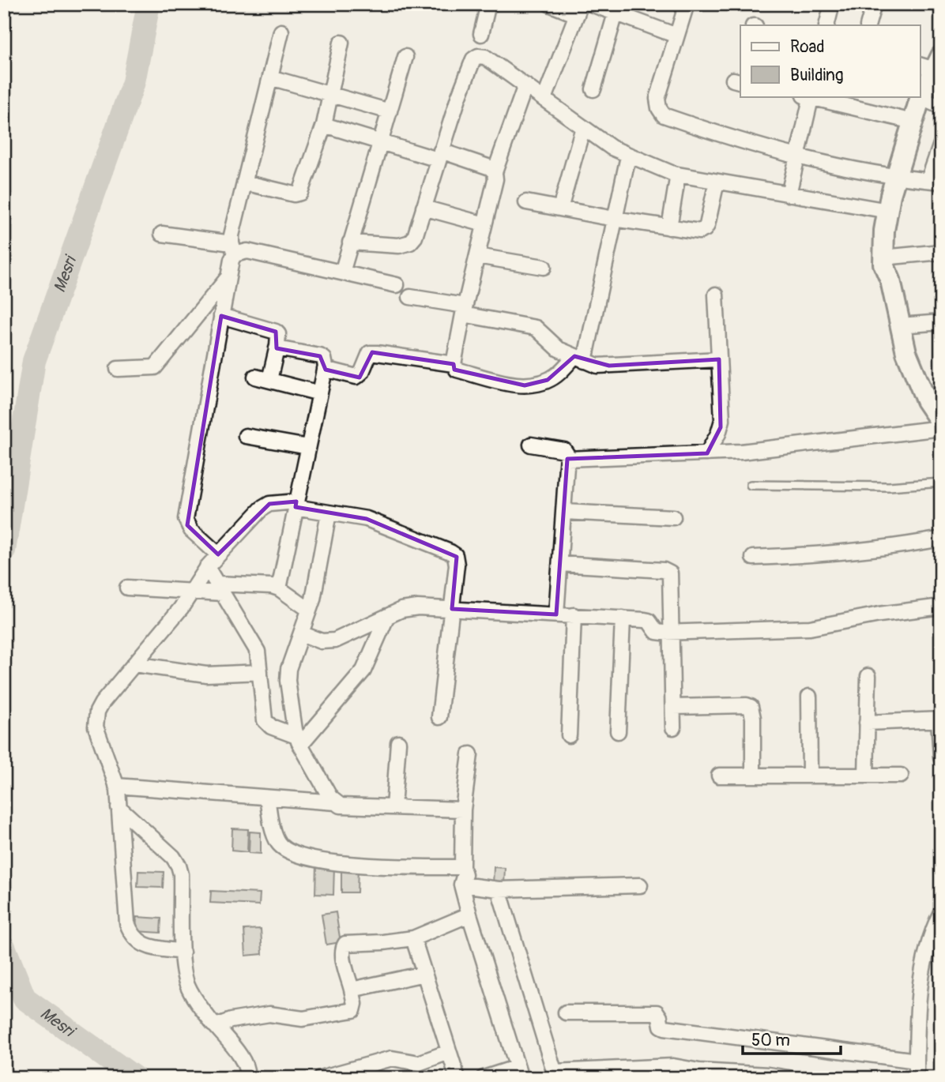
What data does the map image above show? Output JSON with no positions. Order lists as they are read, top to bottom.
{
  "water": ["Mesri"],
  "legend": ["Road", "Building"],
  "scale_bar": "50 m"
}
